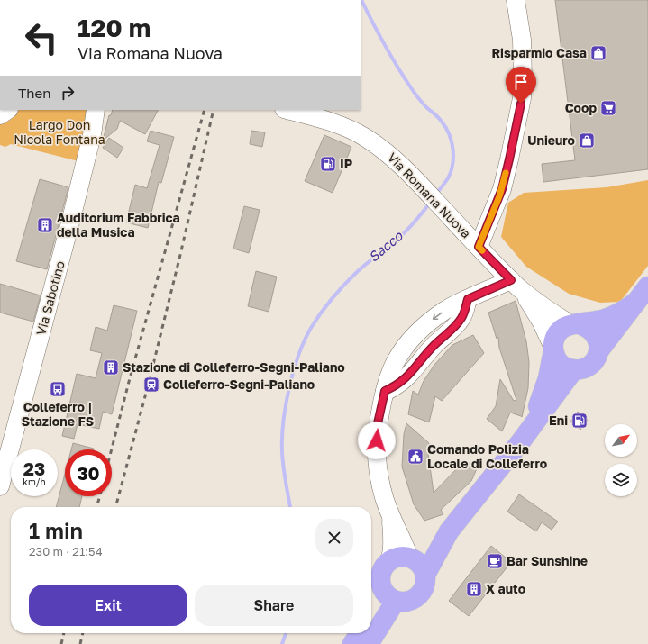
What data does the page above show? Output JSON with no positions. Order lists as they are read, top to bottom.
{
  "streets": {
    "street": ["Via Romana Nuova", "Via Sabotino"]
  },
  "water": ["Sacco"],
  "parks": ["Largo Don Nicola Fontana"],
  "places": {
    "shop": ["Risparmio Casa", "Unieuro"],
    "supermarket": ["Coop"],
    "fuel station": ["IP", "Eni"],
    "building": ["Auditorium Fabbrica della Musica", "Stazione di Colleferro-Segni-Paliano", "X auto"],
    "station": ["Colleferro-Segni-Paliano"],
    "bus stop": ["Colleferro | Stazione FS"],
    "public building": ["Comando Polizia Locale di Colleferro"],
    "cafe": ["Bar Sunshine"]
  },
  "north": "top right",
  "page": {
    "turn": ["120 m", "Via Romana Nuova"],
    "then": "Then",
    "speed": "23 km/h",
    "limit": "30",
    "heading": ["1 min", "230 m · 21:54"],
    "buttons": ["Exit", "Share"]
  }
}
